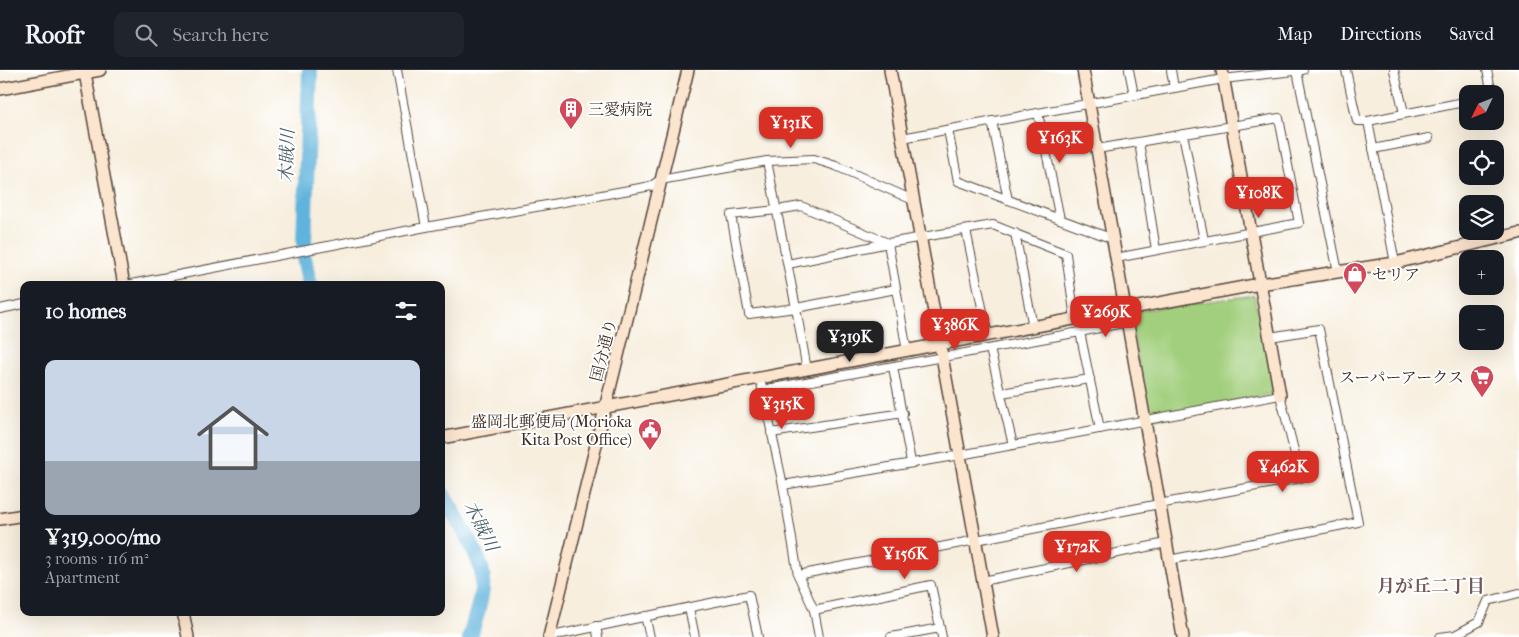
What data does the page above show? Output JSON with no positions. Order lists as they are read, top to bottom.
{
  "streets": {
    "street": ["国分通り"]
  },
  "districts": ["月が丘二丁目"],
  "water": ["木賊川"],
  "places": {
    "building": ["三愛病院"],
    "shop": ["セリア"],
    "supermarket": ["スーパーアークス"],
    "public building": ["盛岡北郵便局 (Morioka Kita Post Office)"]
  },
  "north": "bottom left",
  "page": {
    "header": "Roofr",
    "search": "Search here",
    "nav": ["Map", "Directions", "Saved"],
    "map_buttons": ["+", "−"],
    "price": [
      "¥131K",
      "¥163K",
      "¥108K",
      "¥269K",
      "¥386K",
      "¥319K",
      "¥315K",
      "¥462K",
      "¥172K",
      "¥156K"
    ],
    "heading": "10 homes",
    "list": [
      {
        "name": "¥319,000/mo",
        "note": "3 rooms · 116 m² · Apartment"
      }
    ]
  }
}
